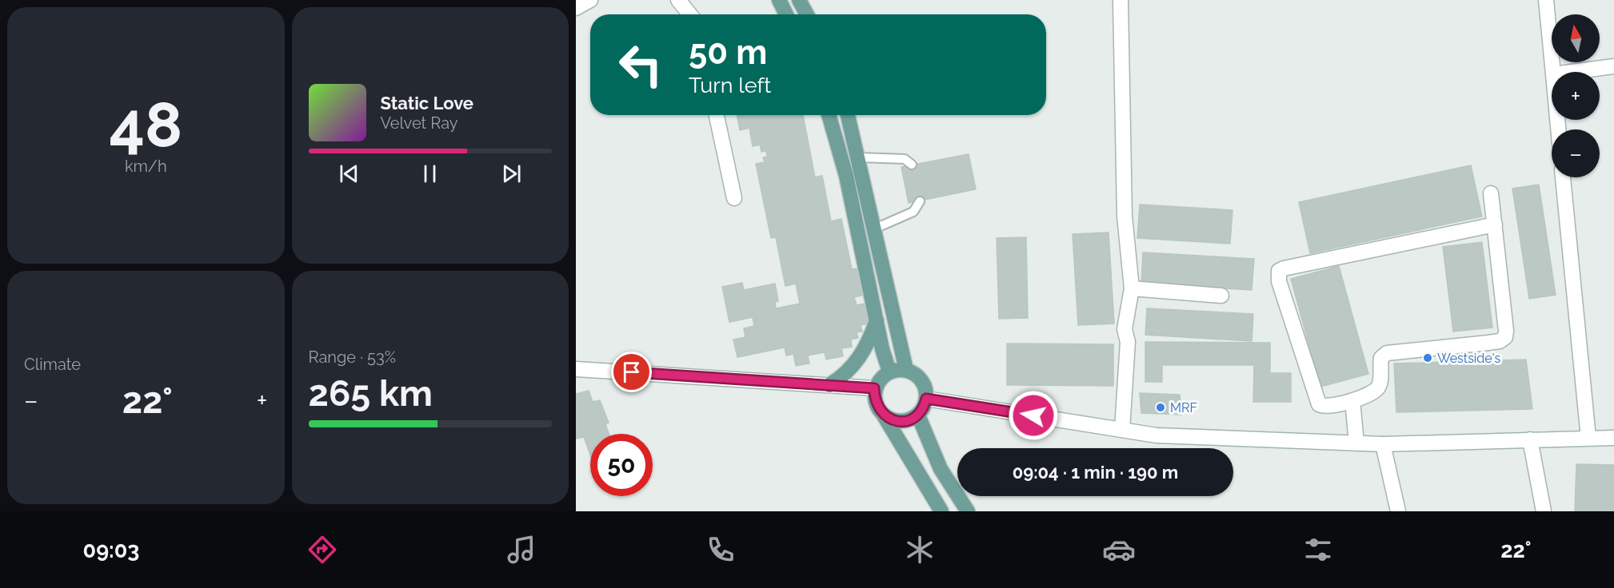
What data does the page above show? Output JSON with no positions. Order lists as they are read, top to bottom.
{
  "places": ["Westside's", "MRF"],
  "north": "top",
  "page": {
    "tile": [
      ["48", "km/h"],
      "Climate",
      ["Range · 53%", "265 km"]
    ],
    "map_buttons": ["+", "−"],
    "turn": ["50 m", "Turn left"],
    "song": ["Static Love", "Velvet Ray"],
    "heat": ["−", "22°", "+"],
    "limit": "50",
    "trip": "09:04 · 1 min · 190 m",
    "tabs": ["09:03", "22°"]
  }
}
